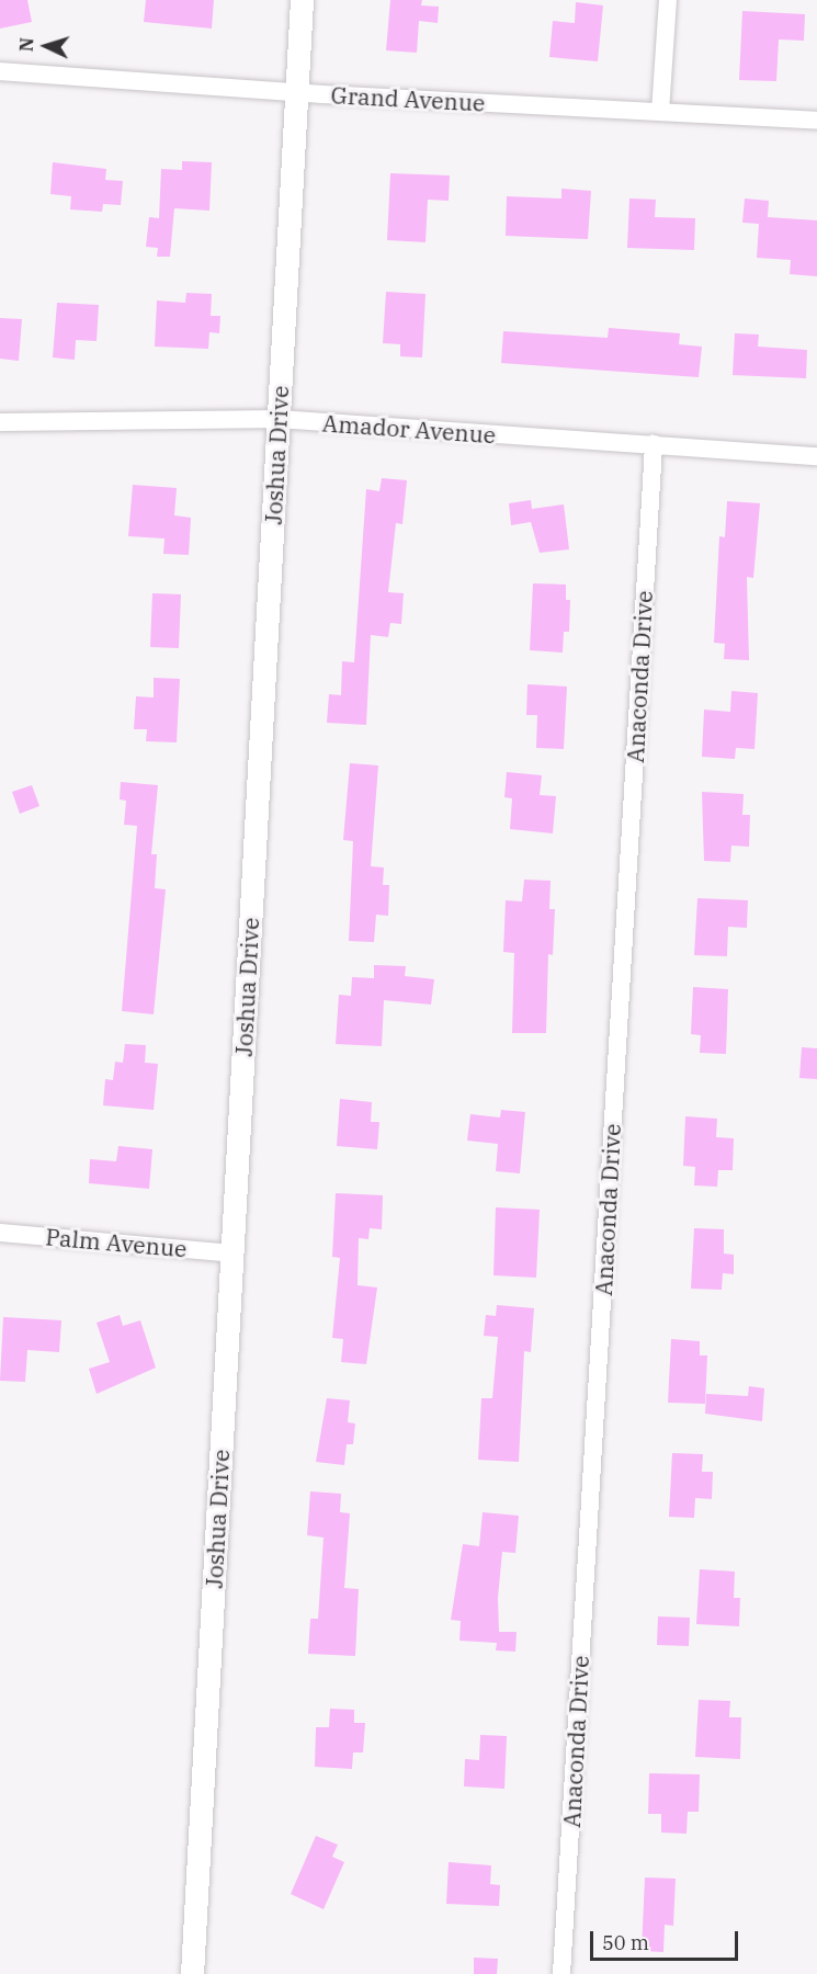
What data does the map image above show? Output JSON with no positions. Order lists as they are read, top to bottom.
{
  "streets": {
    "street": [
      "Grand Avenue",
      "Amador Avenue",
      "Joshua Drive",
      "Anaconda Drive",
      "Palm Avenue"
    ]
  },
  "crossings": [
    ["Grand Avenue", "Joshua Drive"],
    ["Amador Avenue", "Joshua Drive"],
    ["Amador Avenue", "Anaconda Drive"],
    ["Joshua Drive", "Palm Avenue"]
  ],
  "scale_bar": "50 m",
  "north": "left"
}
